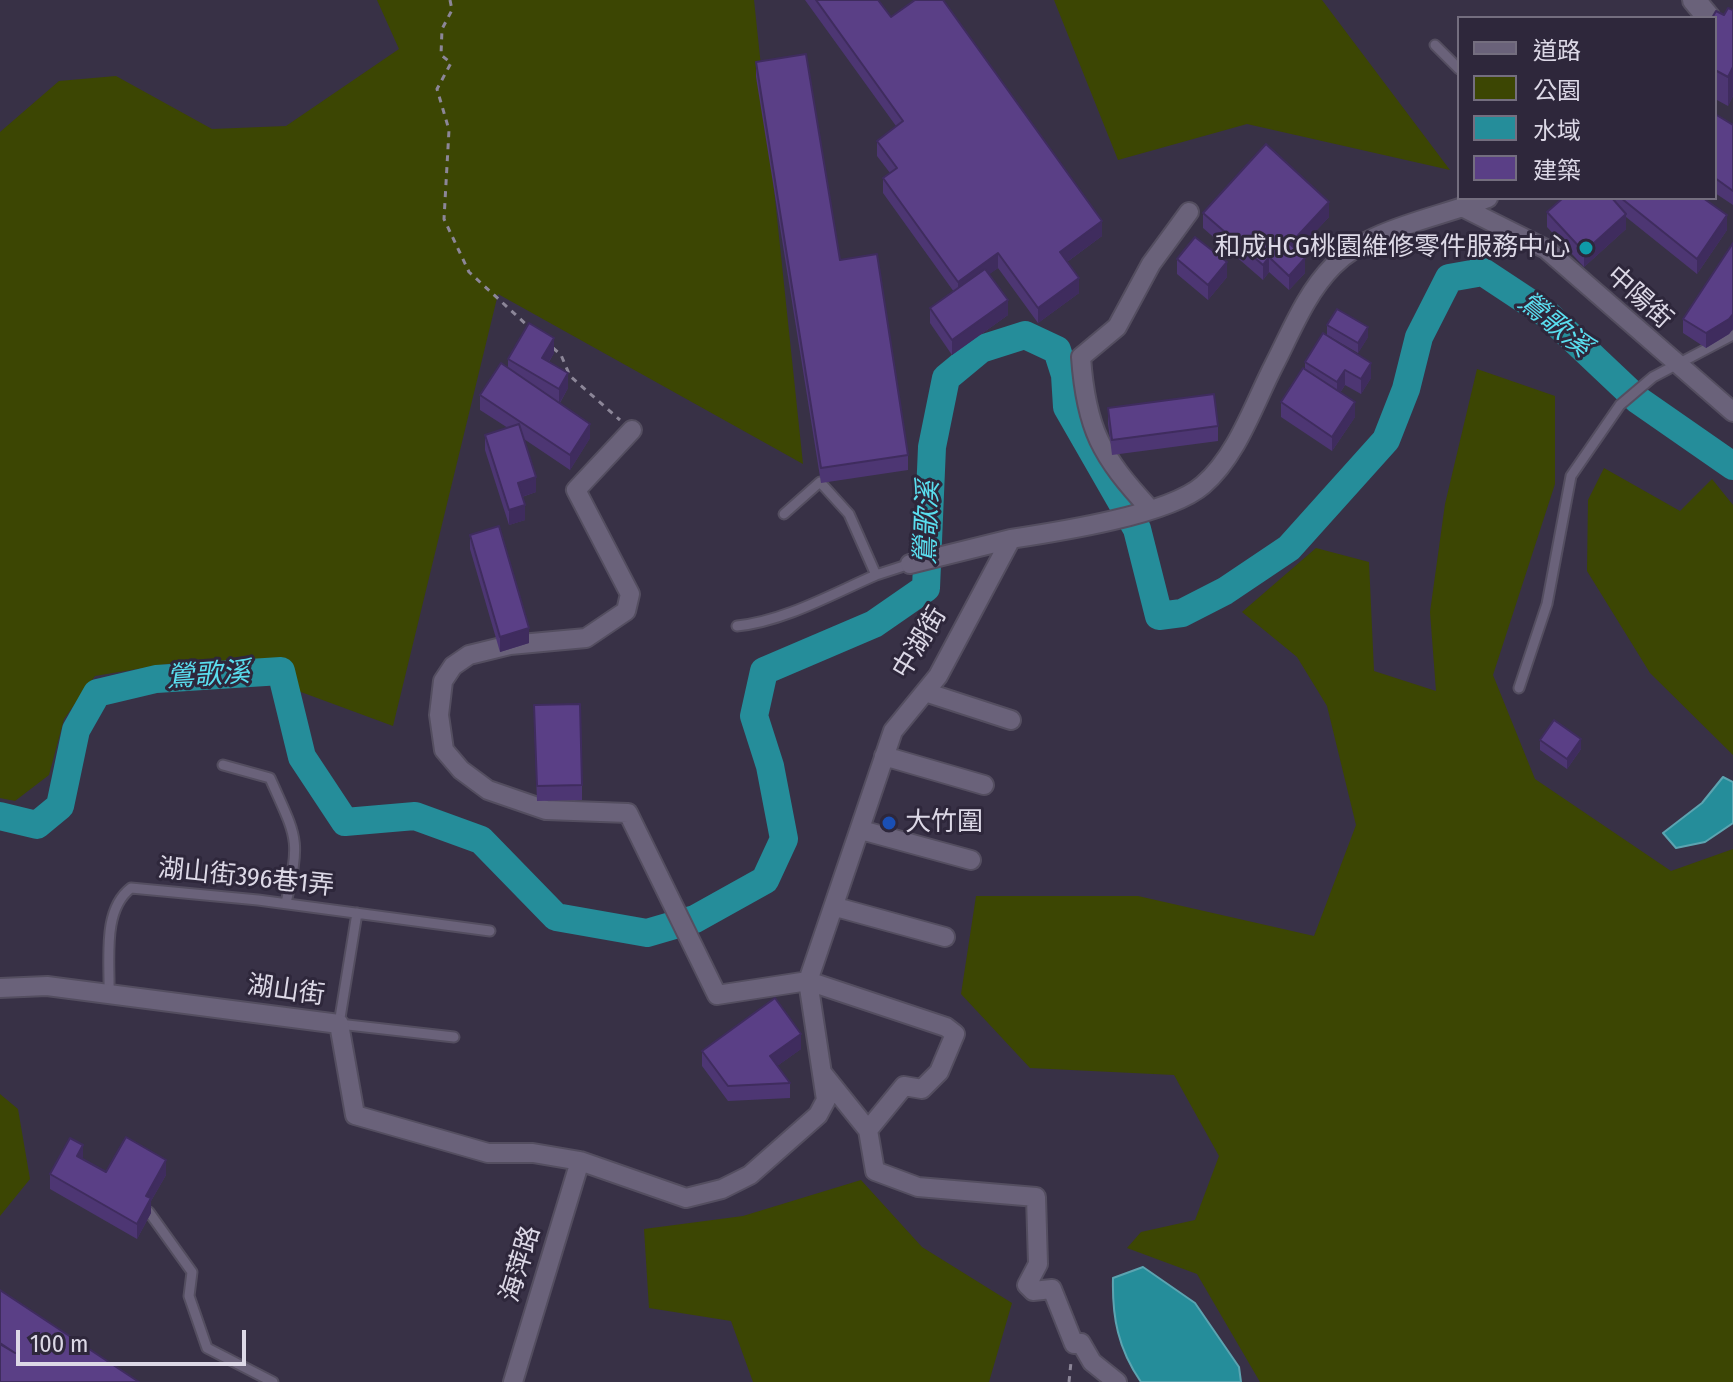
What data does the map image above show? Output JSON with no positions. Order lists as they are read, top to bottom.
{
  "streets": {
    "street": [
      "中陽街",
      "中湖街",
      "湖山街",
      "海萍路"
    ],
    "lane": ["湖山街396巷1弄"]
  },
  "crossings": [
    ["中湖街", "湖山街"],
    ["中湖街", "海萍路"],
    ["湖山街396巷1弄", "湖山街"],
    ["湖山街", "海萍路"]
  ],
  "water": ["鶯歌溪"],
  "places": ["和成HCG桃園維修零件服務中心", "大竹圍"],
  "legend": [
    "道路",
    "公園",
    "水域",
    "建築"
  ],
  "scale_bar": "100 m"
}
